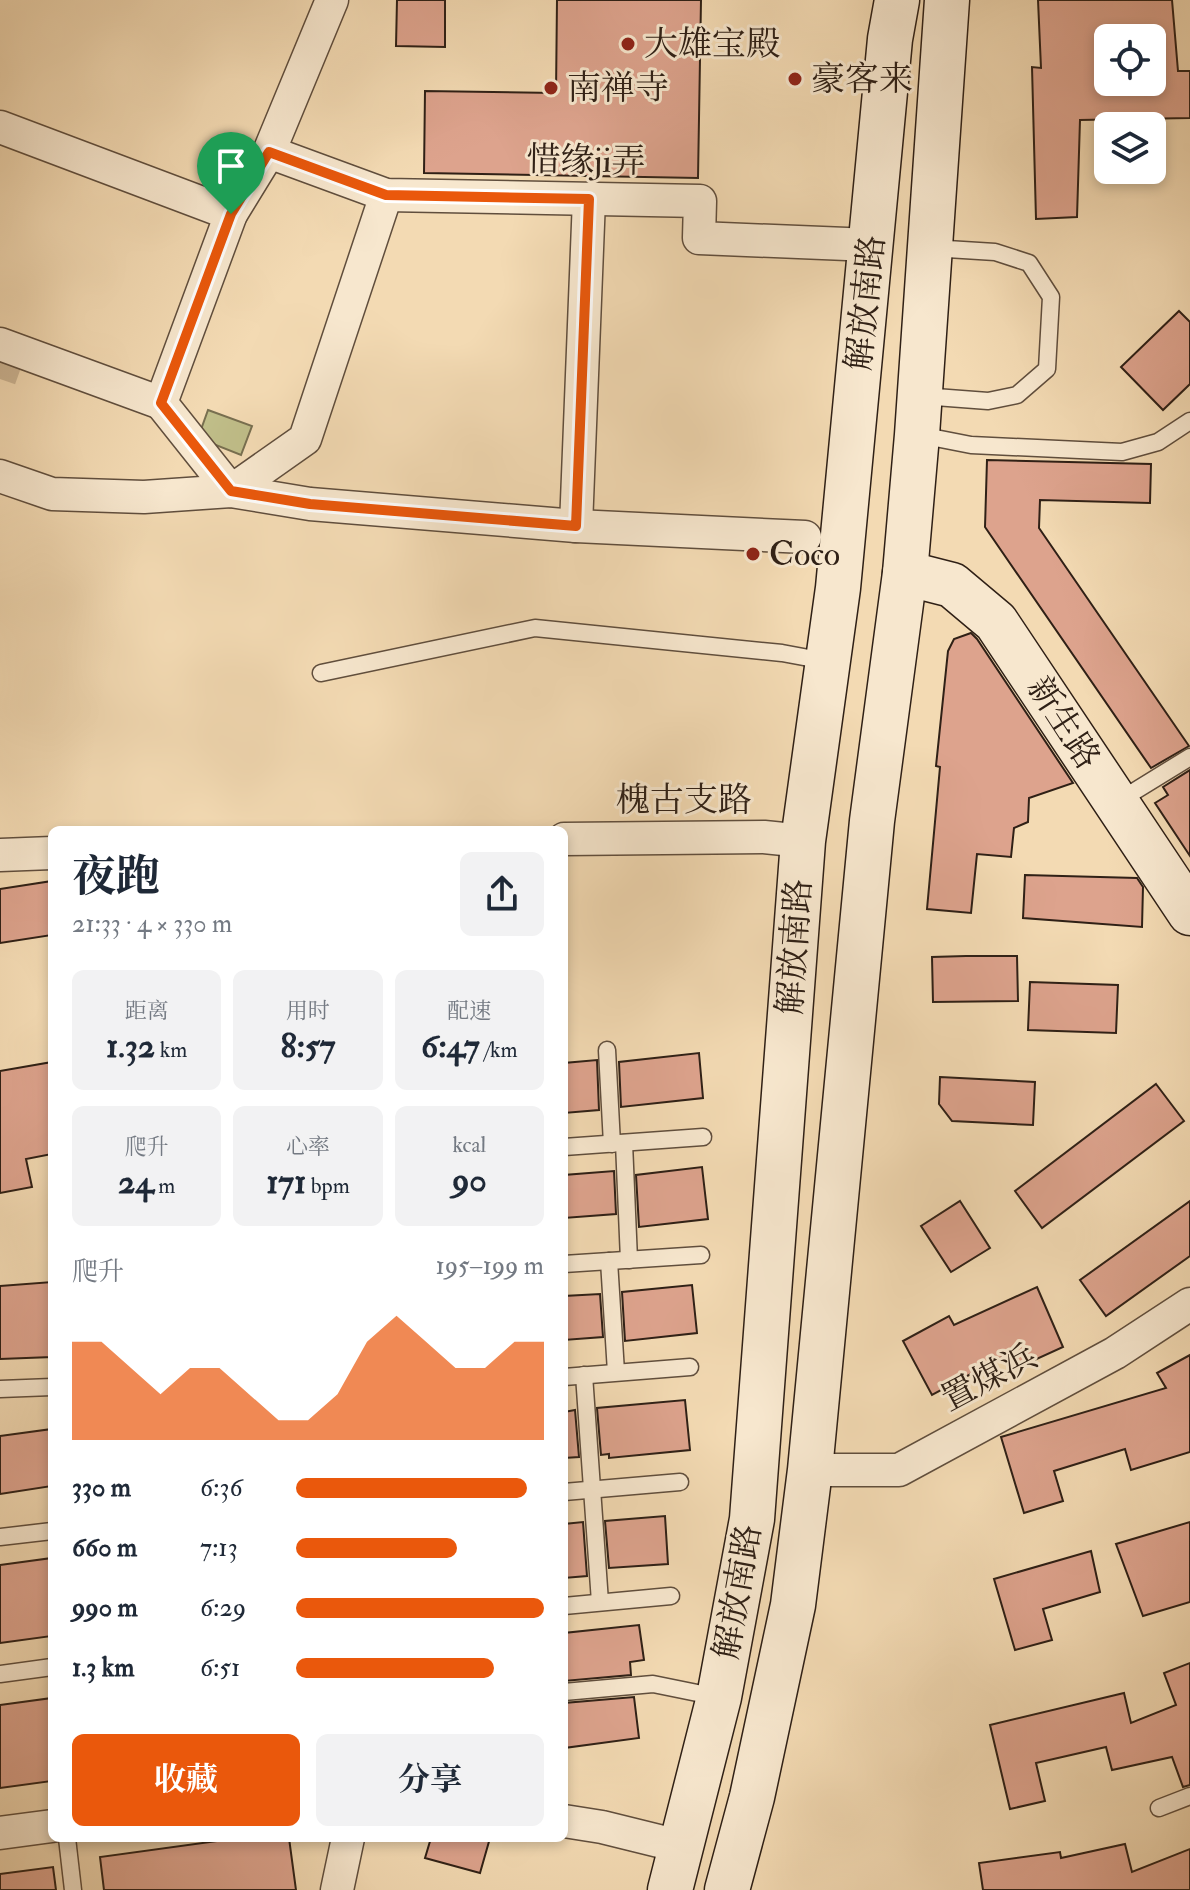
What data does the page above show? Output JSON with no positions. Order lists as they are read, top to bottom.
{
  "streets": {
    "main road": ["解放南路", "新生路"],
    "street": ["惜缘ji弄", "槐古支路", "置煤浜"]
  },
  "crossings": [
    ["惜缘ji弄", "解放南路"],
    ["解放南路", "新生路"],
    ["解放南路", "槐古支路"],
    ["解放南路", "置煤浜"]
  ],
  "places": [
    "大雄宝殿",
    "豪客来",
    "南禅寺",
    "Coco"
  ],
  "page": {
    "heading": ["夜跑", "21:33 · 4 × 330 m"],
    "stats": [
      ["距离", "1.32 km"],
      ["用时", "8:57"],
      ["配速", "6:47 /km"],
      ["爬升", "24 m"],
      ["心率", "171 bpm"],
      ["kcal", "90"]
    ],
    "chart": ["爬升", "195–199 m"],
    "list": [
      {
        "name": "330 m",
        "note": "6:36"
      },
      {
        "name": "660 m",
        "note": "7:13"
      },
      {
        "name": "990 m",
        "note": "6:29"
      },
      {
        "name": "1.3 km",
        "note": "6:51"
      }
    ],
    "buttons": ["收藏", "分享"]
  }
}
